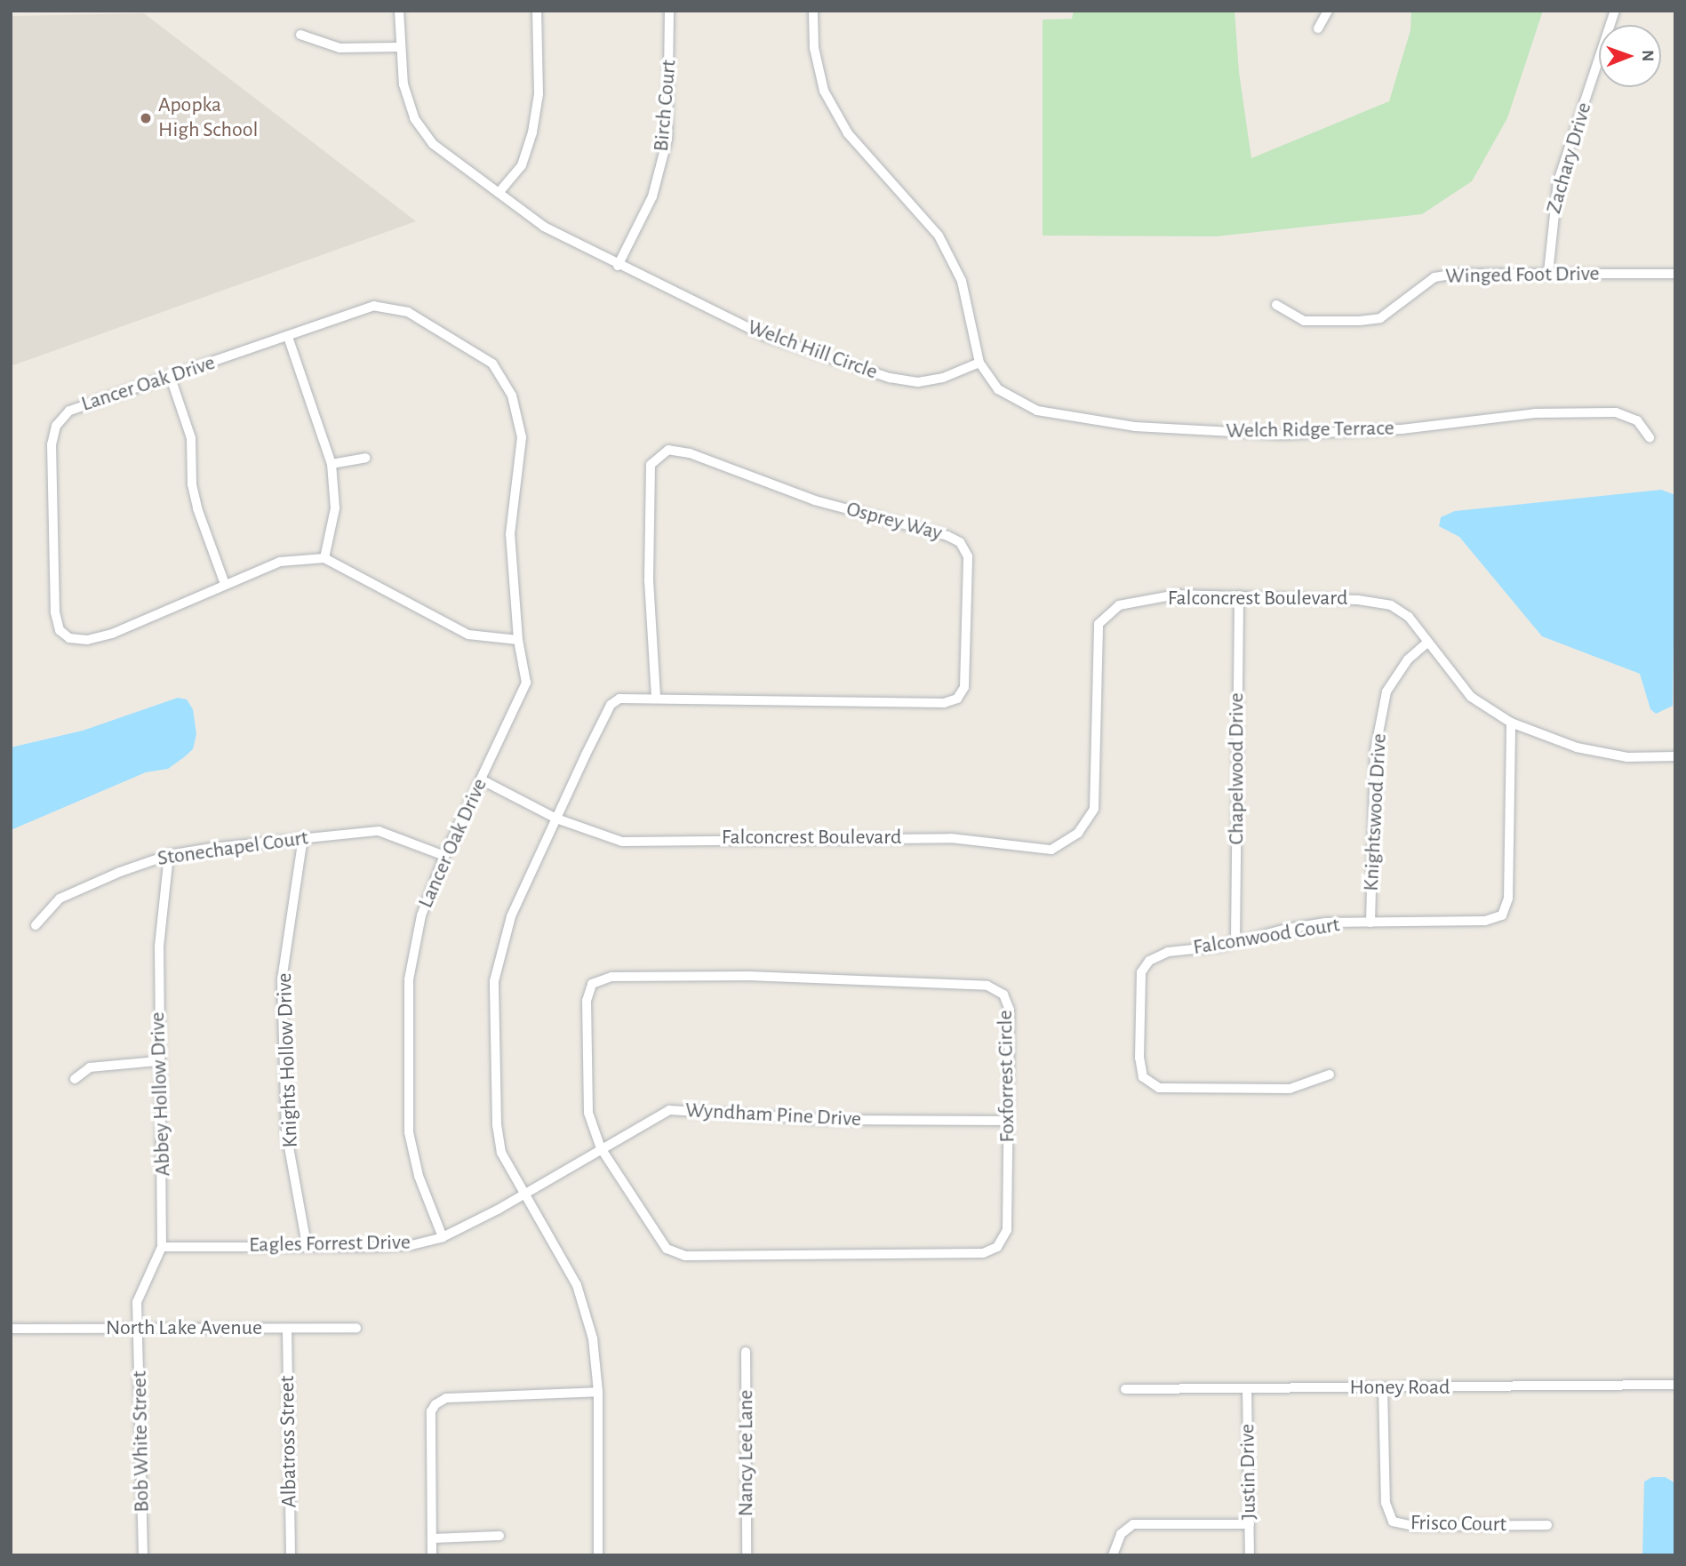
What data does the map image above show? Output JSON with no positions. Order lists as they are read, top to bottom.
{
  "streets": {
    "street": [
      "Birch Court",
      "Zachary Drive",
      "Winged Foot Drive",
      "Welch Hill Circle",
      "Lancer Oak Drive",
      "Welch Ridge Terrace",
      "Osprey Way",
      "Falconcrest Boulevard",
      "Chapelwood Drive",
      "Knightswood Drive",
      "Stonechapel Court",
      "Falconwood Court",
      "Knights Hollow Drive",
      "Foxforrest Circle",
      "Abbey Hollow Drive",
      "Wyndham Pine Drive",
      "Eagles Forrest Drive",
      "North Lake Avenue",
      "Honey Road",
      "Bob White Street",
      "Albatross Street",
      "Nancy Lee Lane",
      "Justin Drive",
      "Frisco Court"
    ]
  },
  "crossings": [
    ["Birch Court", "Welch Hill Circle"],
    ["Zachary Drive", "Winged Foot Drive"],
    ["Welch Hill Circle", "Welch Ridge Terrace"],
    ["Lancer Oak Drive", "Falconcrest Boulevard"],
    ["Lancer Oak Drive", "Stonechapel Court"],
    ["Lancer Oak Drive", "Eagles Forrest Drive"],
    ["Osprey Way", "Falconcrest Boulevard"],
    ["Falconcrest Boulevard", "Chapelwood Drive"],
    ["Falconcrest Boulevard", "Knightswood Drive"],
    ["Falconcrest Boulevard", "Falconwood Court"],
    ["Chapelwood Drive", "Falconwood Court"],
    ["Knightswood Drive", "Falconwood Court"],
    ["Stonechapel Court", "Knights Hollow Drive"],
    ["Stonechapel Court", "Abbey Hollow Drive"],
    ["Knights Hollow Drive", "Eagles Forrest Drive"],
    ["Foxforrest Circle", "Wyndham Pine Drive"],
    ["Abbey Hollow Drive", "Eagles Forrest Drive"],
    ["Abbey Hollow Drive", "North Lake Avenue"],
    ["Abbey Hollow Drive", "Bob White Street"],
    ["Wyndham Pine Drive", "Eagles Forrest Drive"],
    ["North Lake Avenue", "Bob White Street"],
    ["North Lake Avenue", "Albatross Street"],
    ["Honey Road", "Justin Drive"],
    ["Honey Road", "Frisco Court"]
  ],
  "places": ["Apopka High School"],
  "north": "right"
}
